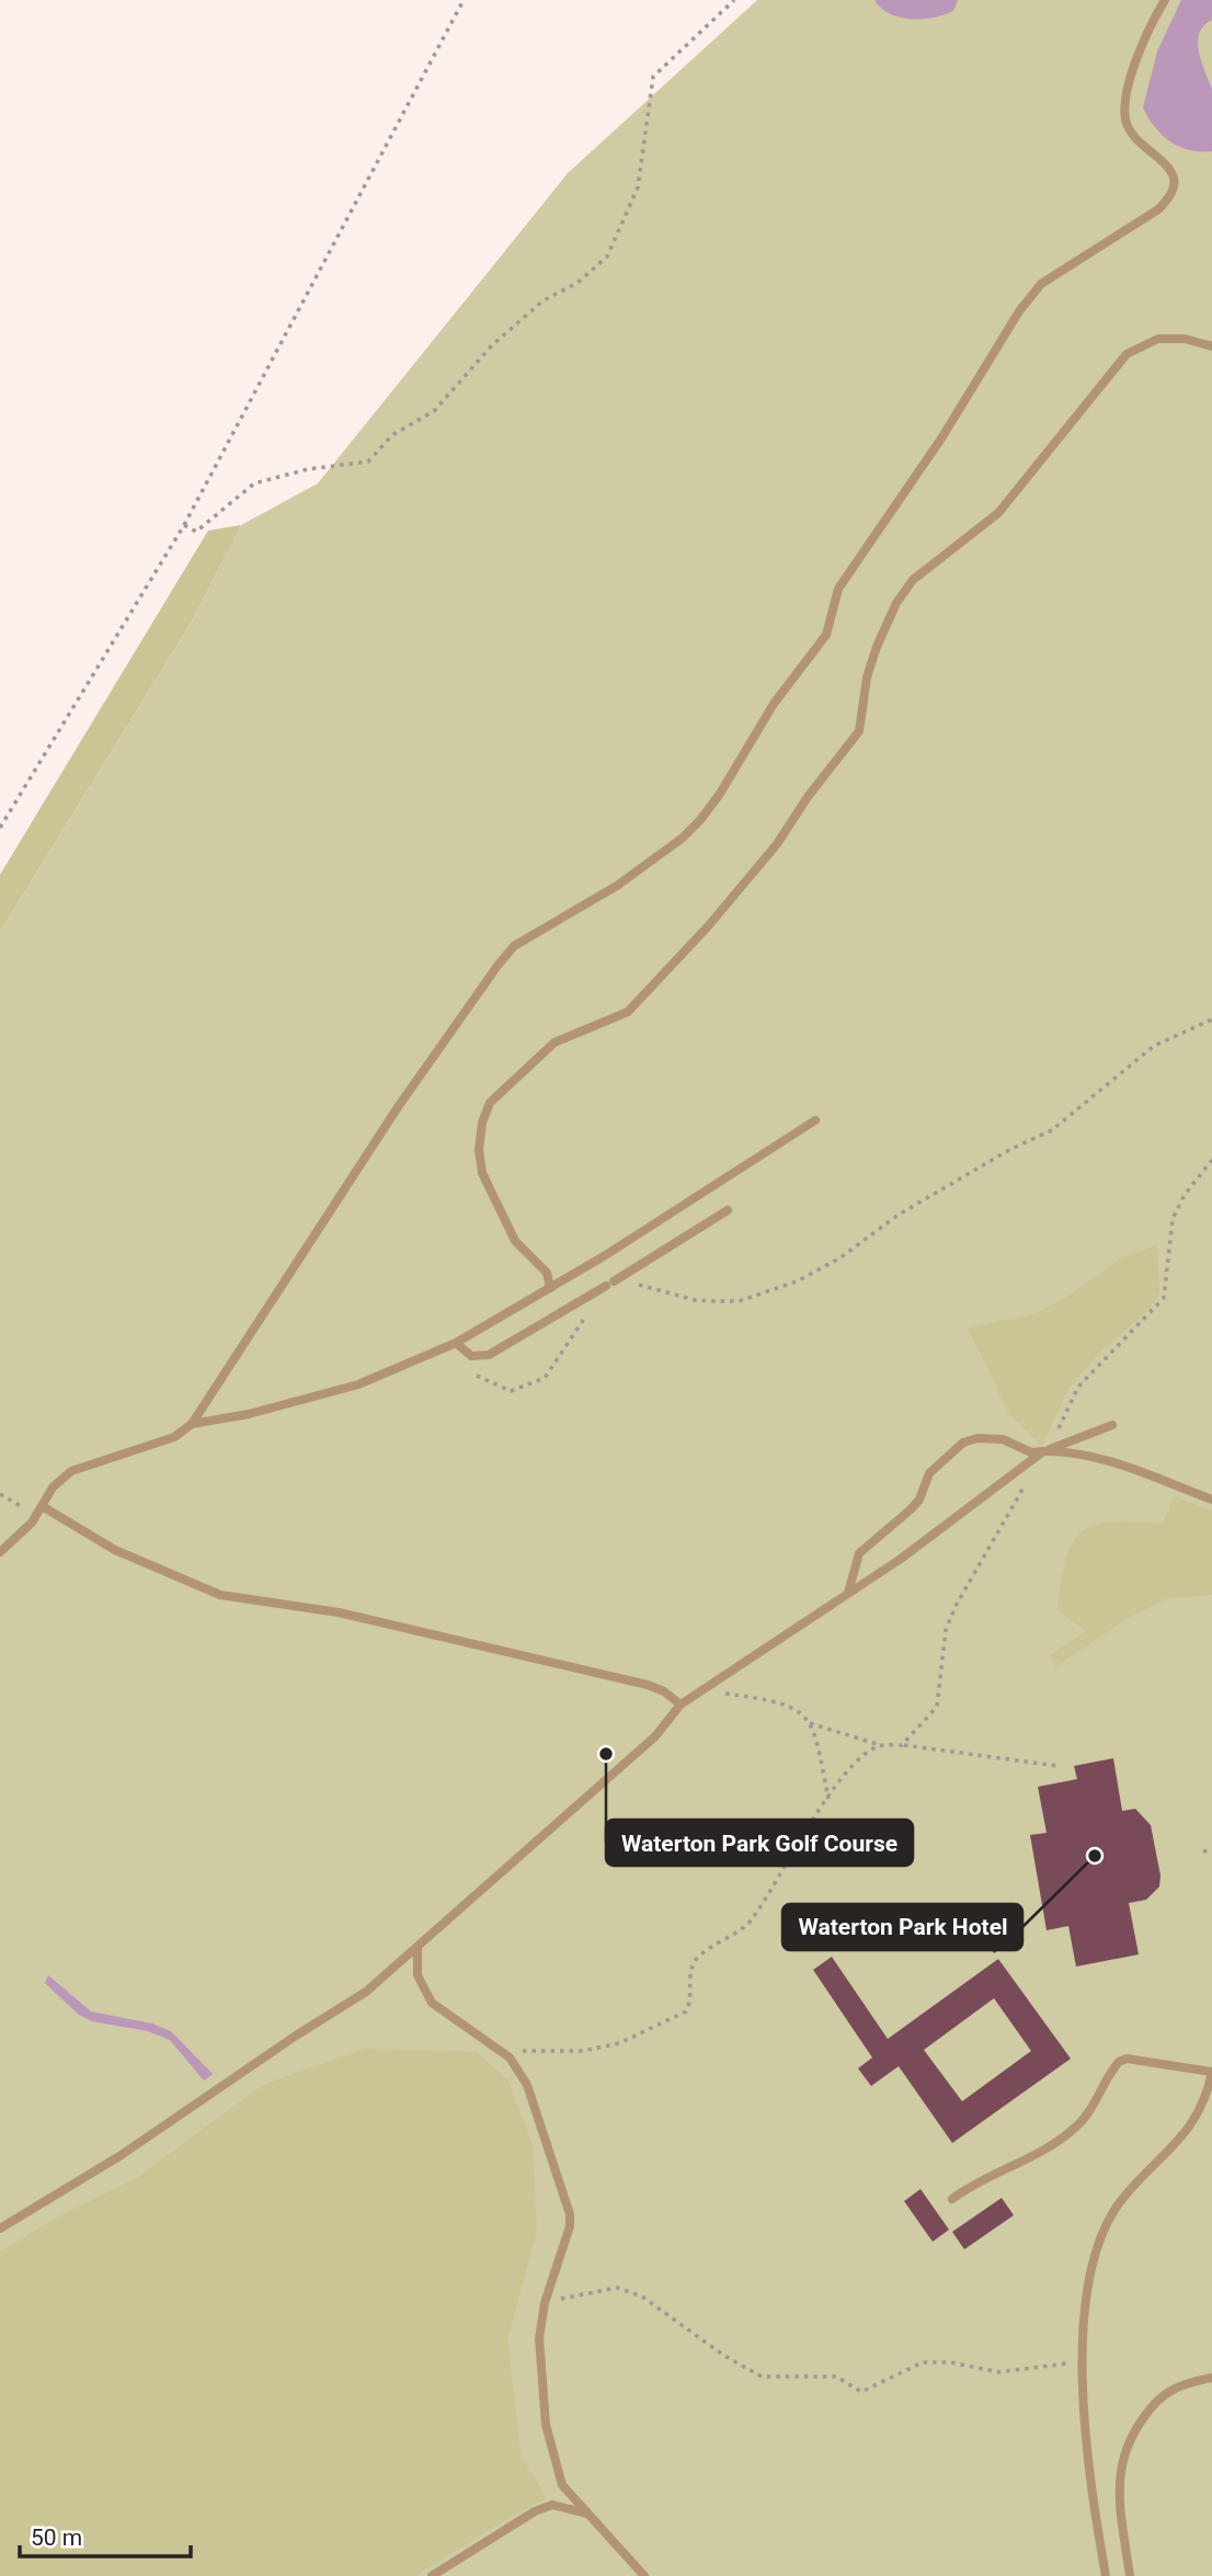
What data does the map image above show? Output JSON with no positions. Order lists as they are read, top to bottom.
{
  "places": ["Waterton Park Golf Course", "Waterton Park Hotel"],
  "scale_bar": "50 m"
}
